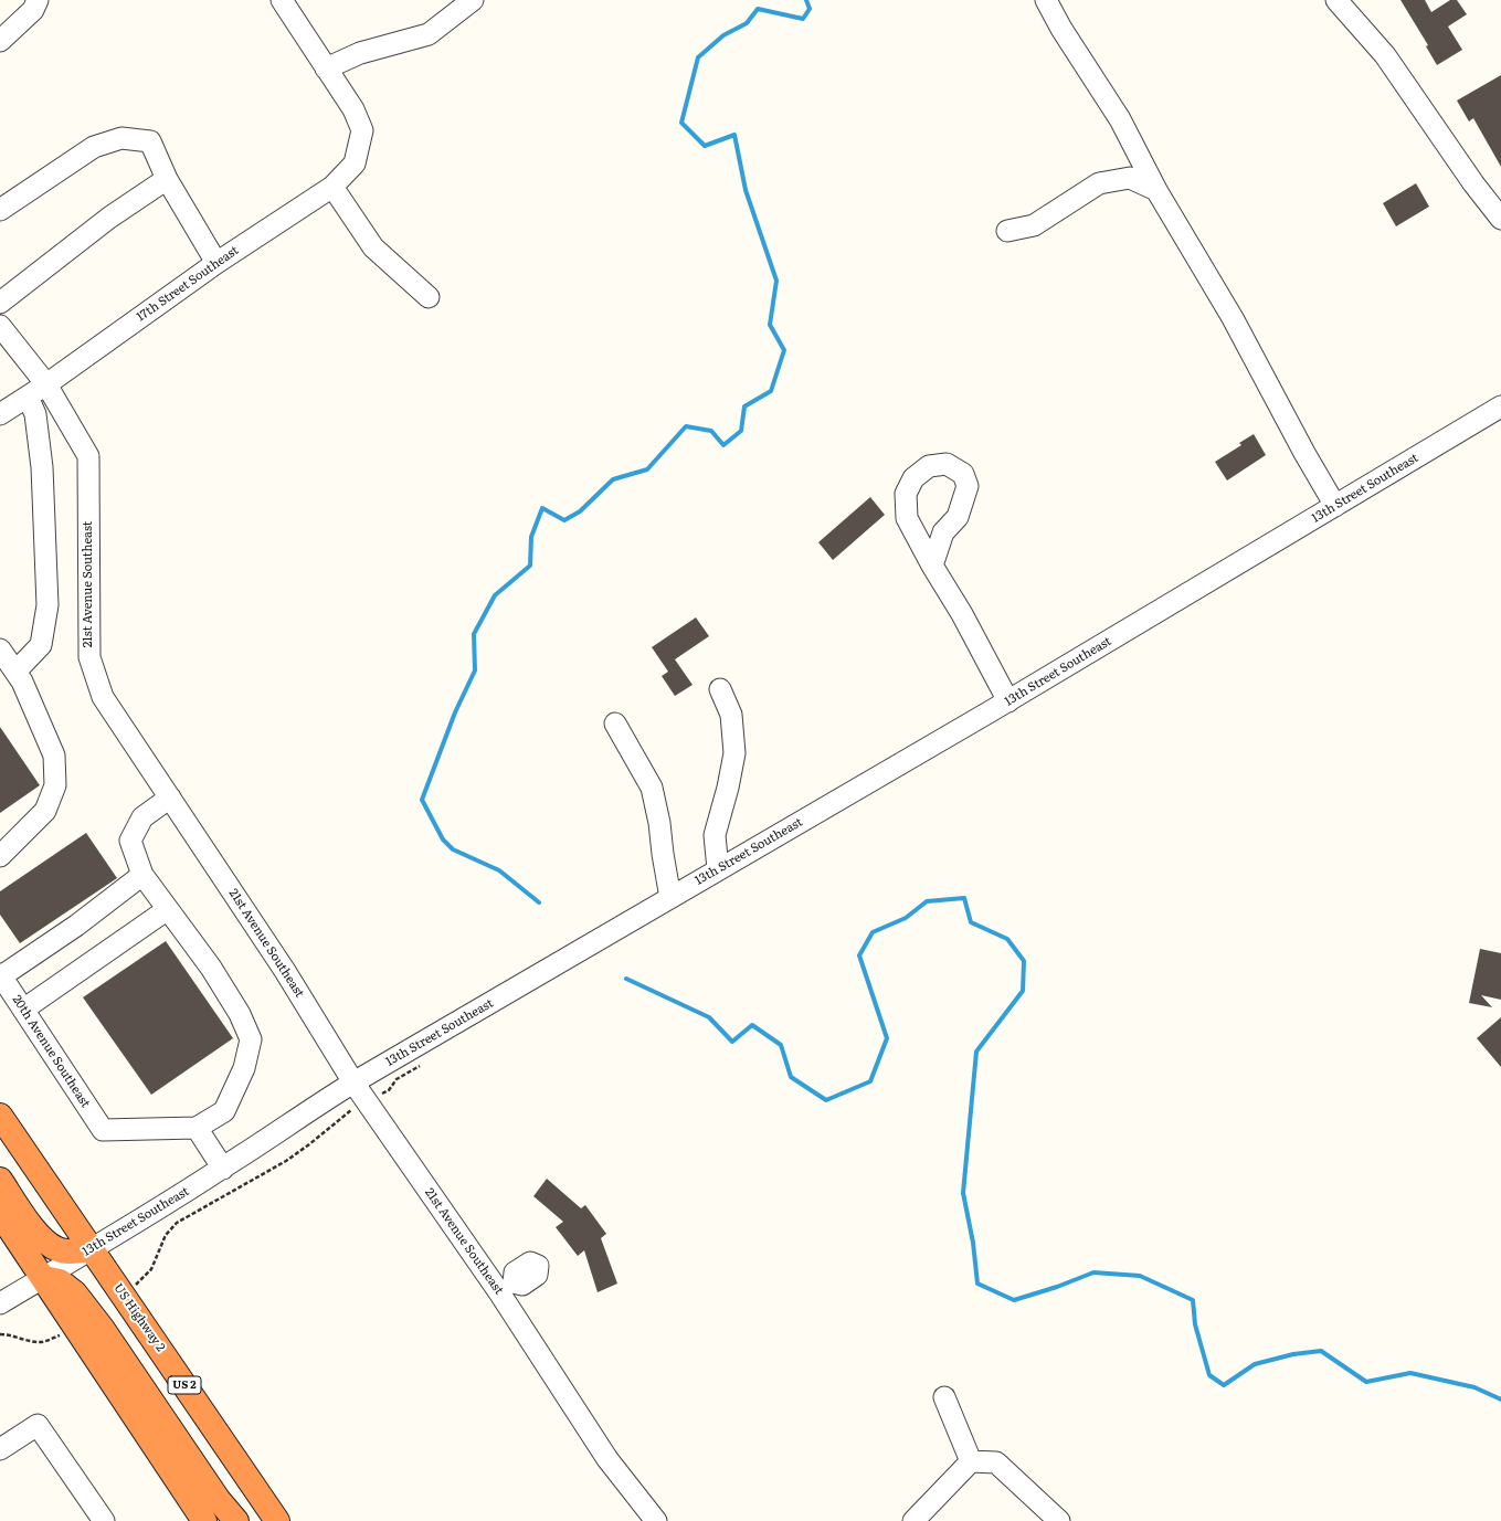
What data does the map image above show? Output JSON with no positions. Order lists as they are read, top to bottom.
{
  "streets": {
    "highway": ["US Highway 2", "US 2"],
    "street": [
      "17th Street Southeast",
      "13th Street Southeast",
      "21st Avenue Southeast",
      "20th Avenue Southeast"
    ]
  },
  "crossings": [
    ["17th Street Southeast", "21st Avenue Southeast"],
    ["13th Street Southeast", "21st Avenue Southeast"],
    ["13th Street Southeast", "US Highway 2"]
  ]
}
